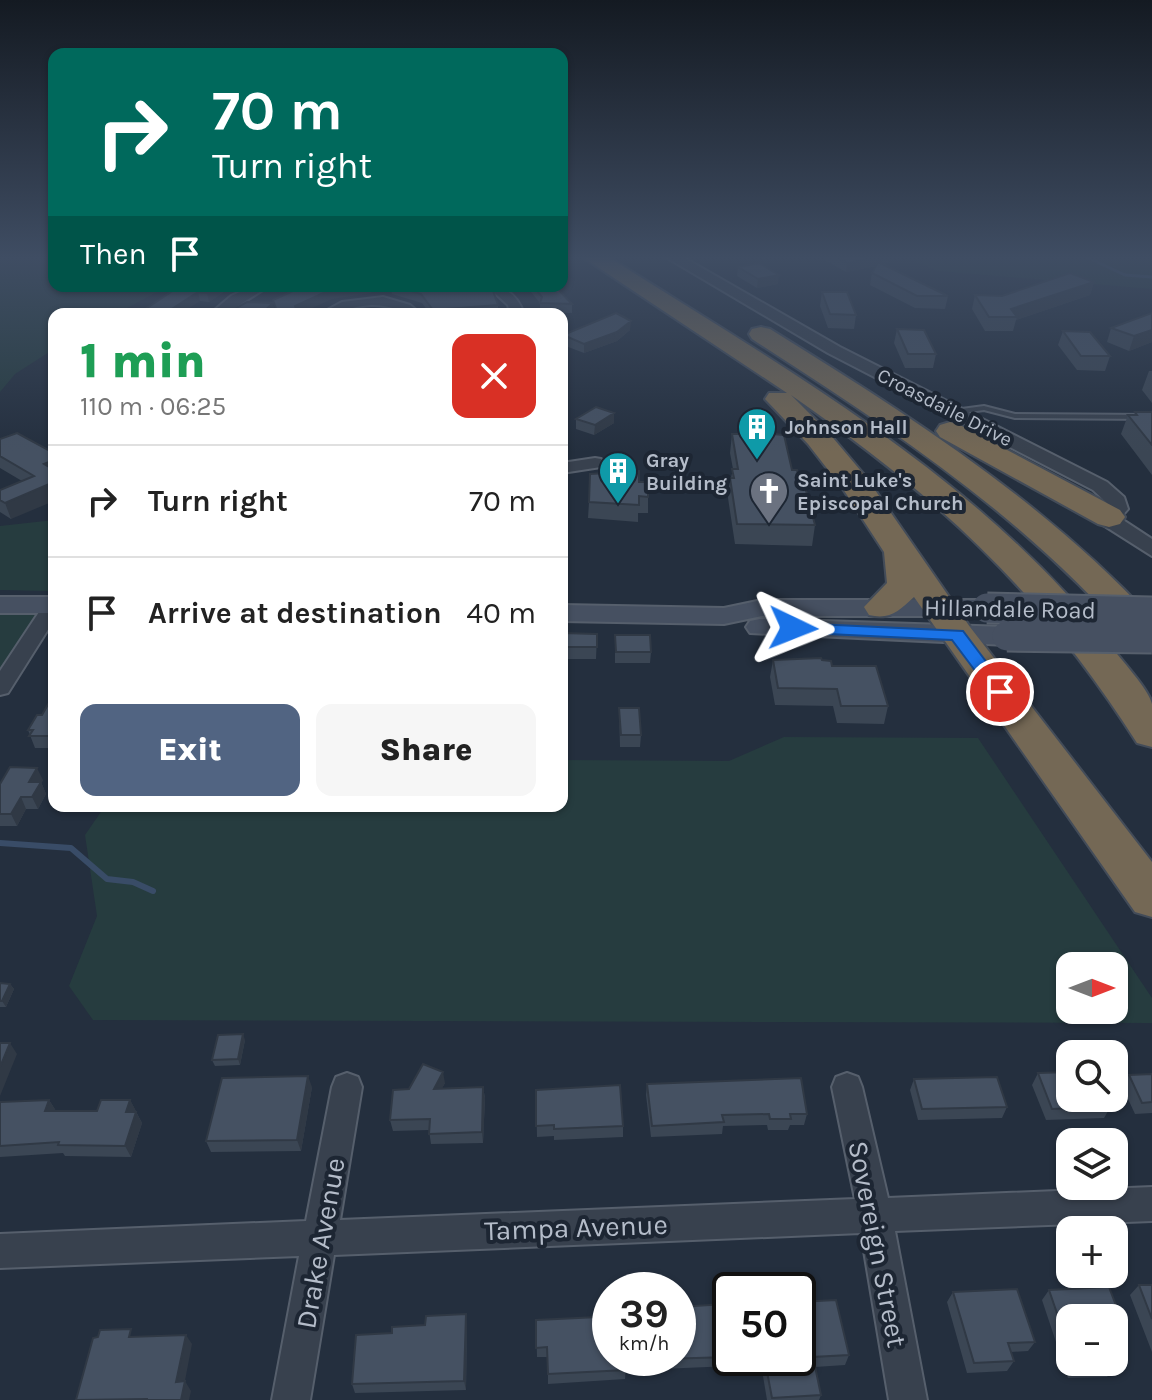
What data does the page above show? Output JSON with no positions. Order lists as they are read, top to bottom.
{
  "streets": {
    "main road": ["Hillandale Road"],
    "street": [
      "Croasdaile Drive",
      "Tampa Avenue",
      "Drake Avenue",
      "Sovereign Street"
    ]
  },
  "crossings": [
    ["Tampa Avenue", "Drake Avenue"],
    ["Tampa Avenue", "Sovereign Street"]
  ],
  "places": {
    "building": ["Johnson Hall", "Gray Building"],
    "church": ["Saint Luke's Episcopal Church"]
  },
  "north": "right",
  "page": {
    "turn": ["70 m", "Turn right"],
    "then": "Then",
    "heading": ["1 min", "110 m · 06:25"],
    "list": [
      {
        "name": "Turn right",
        "value": "70 m"
      },
      {
        "name": "Arrive at destination",
        "value": "40 m"
      }
    ],
    "buttons": ["Exit", "Share"],
    "map_buttons": ["+", "−"],
    "speed": "39 km/h",
    "limit": "50"
  }
}
